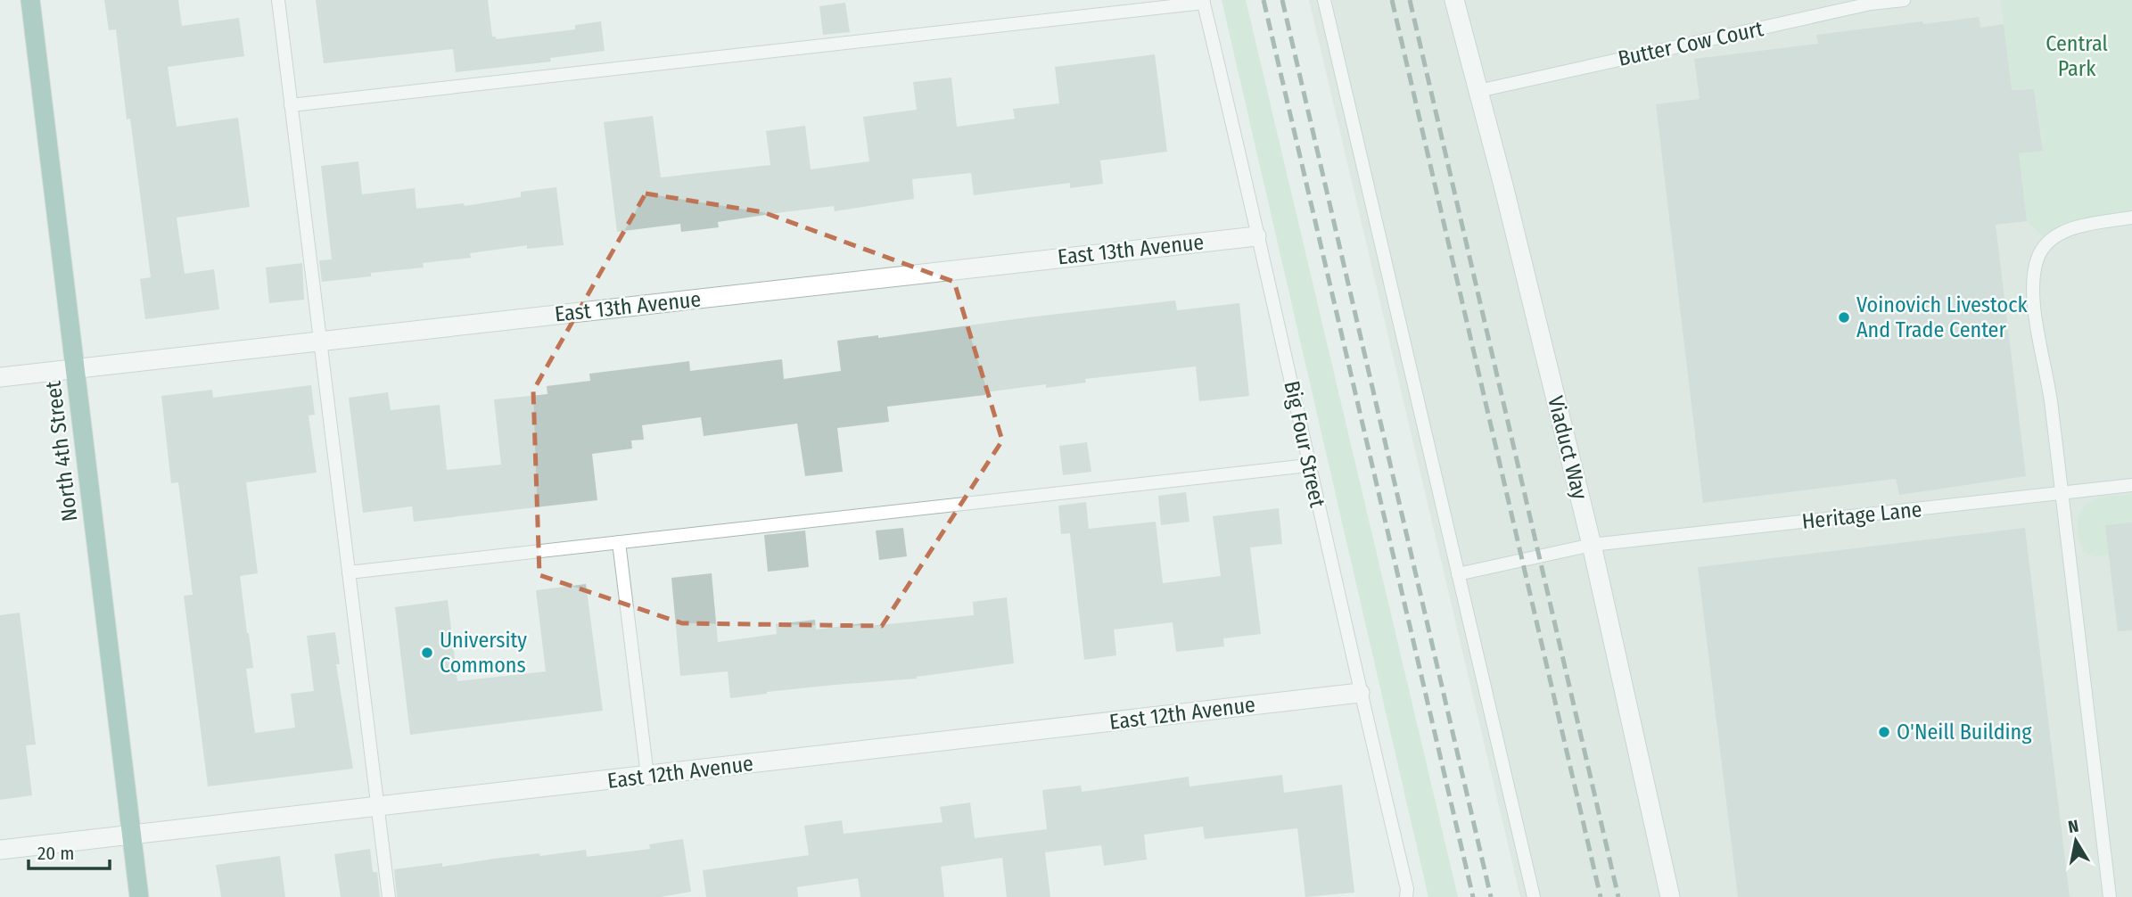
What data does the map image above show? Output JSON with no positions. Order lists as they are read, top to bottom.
{
  "streets": {
    "main road": ["North 4th Street"],
    "street": ["East 13th Avenue", "Viaduct Way", "East 12th Avenue"],
    "lane": ["Butter Cow Court", "Big Four Street", "Heritage Lane"]
  },
  "crossings": [
    ["Butter Cow Court", "Viaduct Way"],
    ["East 13th Avenue", "Big Four Street"],
    ["East 13th Avenue", "North 4th Street"],
    ["Big Four Street", "East 12th Avenue"],
    ["Viaduct Way", "Heritage Lane"],
    ["North 4th Street", "East 12th Avenue"]
  ],
  "parks": ["Central Park"],
  "places": ["Voinovich Livestock And Trade Center", "University Commons", "O'Neill Building"],
  "scale_bar": "20 m",
  "north": "top"
}
